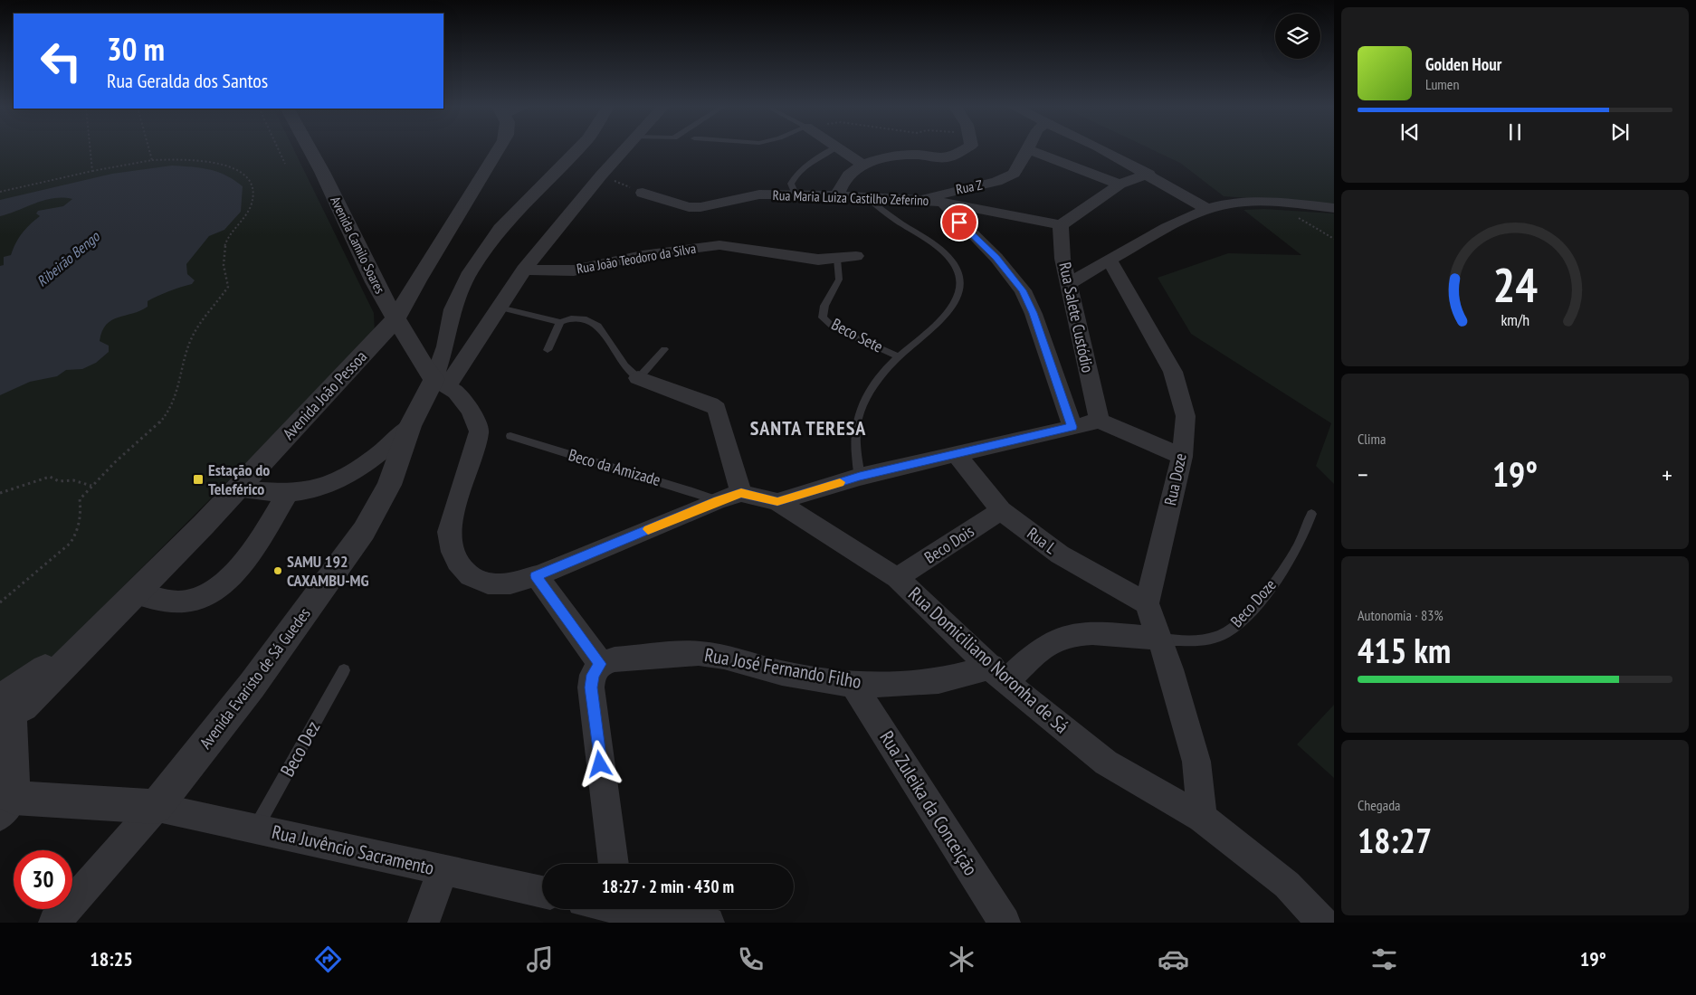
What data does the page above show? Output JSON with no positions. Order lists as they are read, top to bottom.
{
  "streets": {
    "street": [
      "Rua Z",
      "Rua Maria Luiza Castilho Zeferino",
      "Avenida Camilo Soares",
      "Rua João Teodoro da Silva",
      "Rua Salete Custódio",
      "Avenida João Pessoa",
      "Rua Doze",
      "Rua L",
      "Beco Dois",
      "Rua Domiciliano Noronha de Sá",
      "Rua José Fernando Filho",
      "Avenida Evaristo de Sá Guedes",
      "Rua Zuleika da Conceição",
      "Rua Juvêncio Sacramento"
    ],
    "lane": [
      "Beco Sete",
      "Beco da Amizade",
      "Beco Doze",
      "Beco Dez"
    ]
  },
  "crossings": [
    ["Rua Z", "Rua Maria Luiza Castilho Zeferino"],
    ["Rua Maria Luiza Castilho Zeferino", "Rua Salete Custódio"],
    ["Avenida Camilo Soares", "Avenida João Pessoa"],
    ["Avenida Camilo Soares", "Avenida Evaristo de Sá Guedes"],
    ["Rua João Teodoro da Silva", "Beco Sete"],
    ["Rua Doze", "Rua L"],
    ["Rua L", "Beco Dois"],
    ["Beco Dois", "Rua Domiciliano Noronha de Sá"],
    ["Beco Doze", "Rua José Fernando Filho"],
    ["Rua Domiciliano Noronha de Sá", "Rua José Fernando Filho"],
    ["Rua José Fernando Filho", "Rua Zuleika da Conceição"],
    ["Avenida Evaristo de Sá Guedes", "Rua Juvêncio Sacramento"],
    ["Beco Dez", "Rua Juvêncio Sacramento"]
  ],
  "districts": ["SANTA TERESA"],
  "water": ["Ribeirão Bengo"],
  "places": {
    "transit": ["Estação do Teleférico"],
    "other": ["SAMU 192 CAXAMBU-MG"]
  },
  "page": {
    "turn": ["30 m", "Rua Geralda dos Santos"],
    "song": ["Golden Hour", "Lumen"],
    "tile": [
      "Clima",
      ["Autonomia · 83%", "415 km"],
      ["Chegada", "18:27"]
    ],
    "heat": ["−", "19°", "+"],
    "limit": "30",
    "trip": "18:27 · 2 min · 430 m",
    "tabs": ["18:25", "19°"],
    "gauge": ["24", "km/h"]
  }
}
